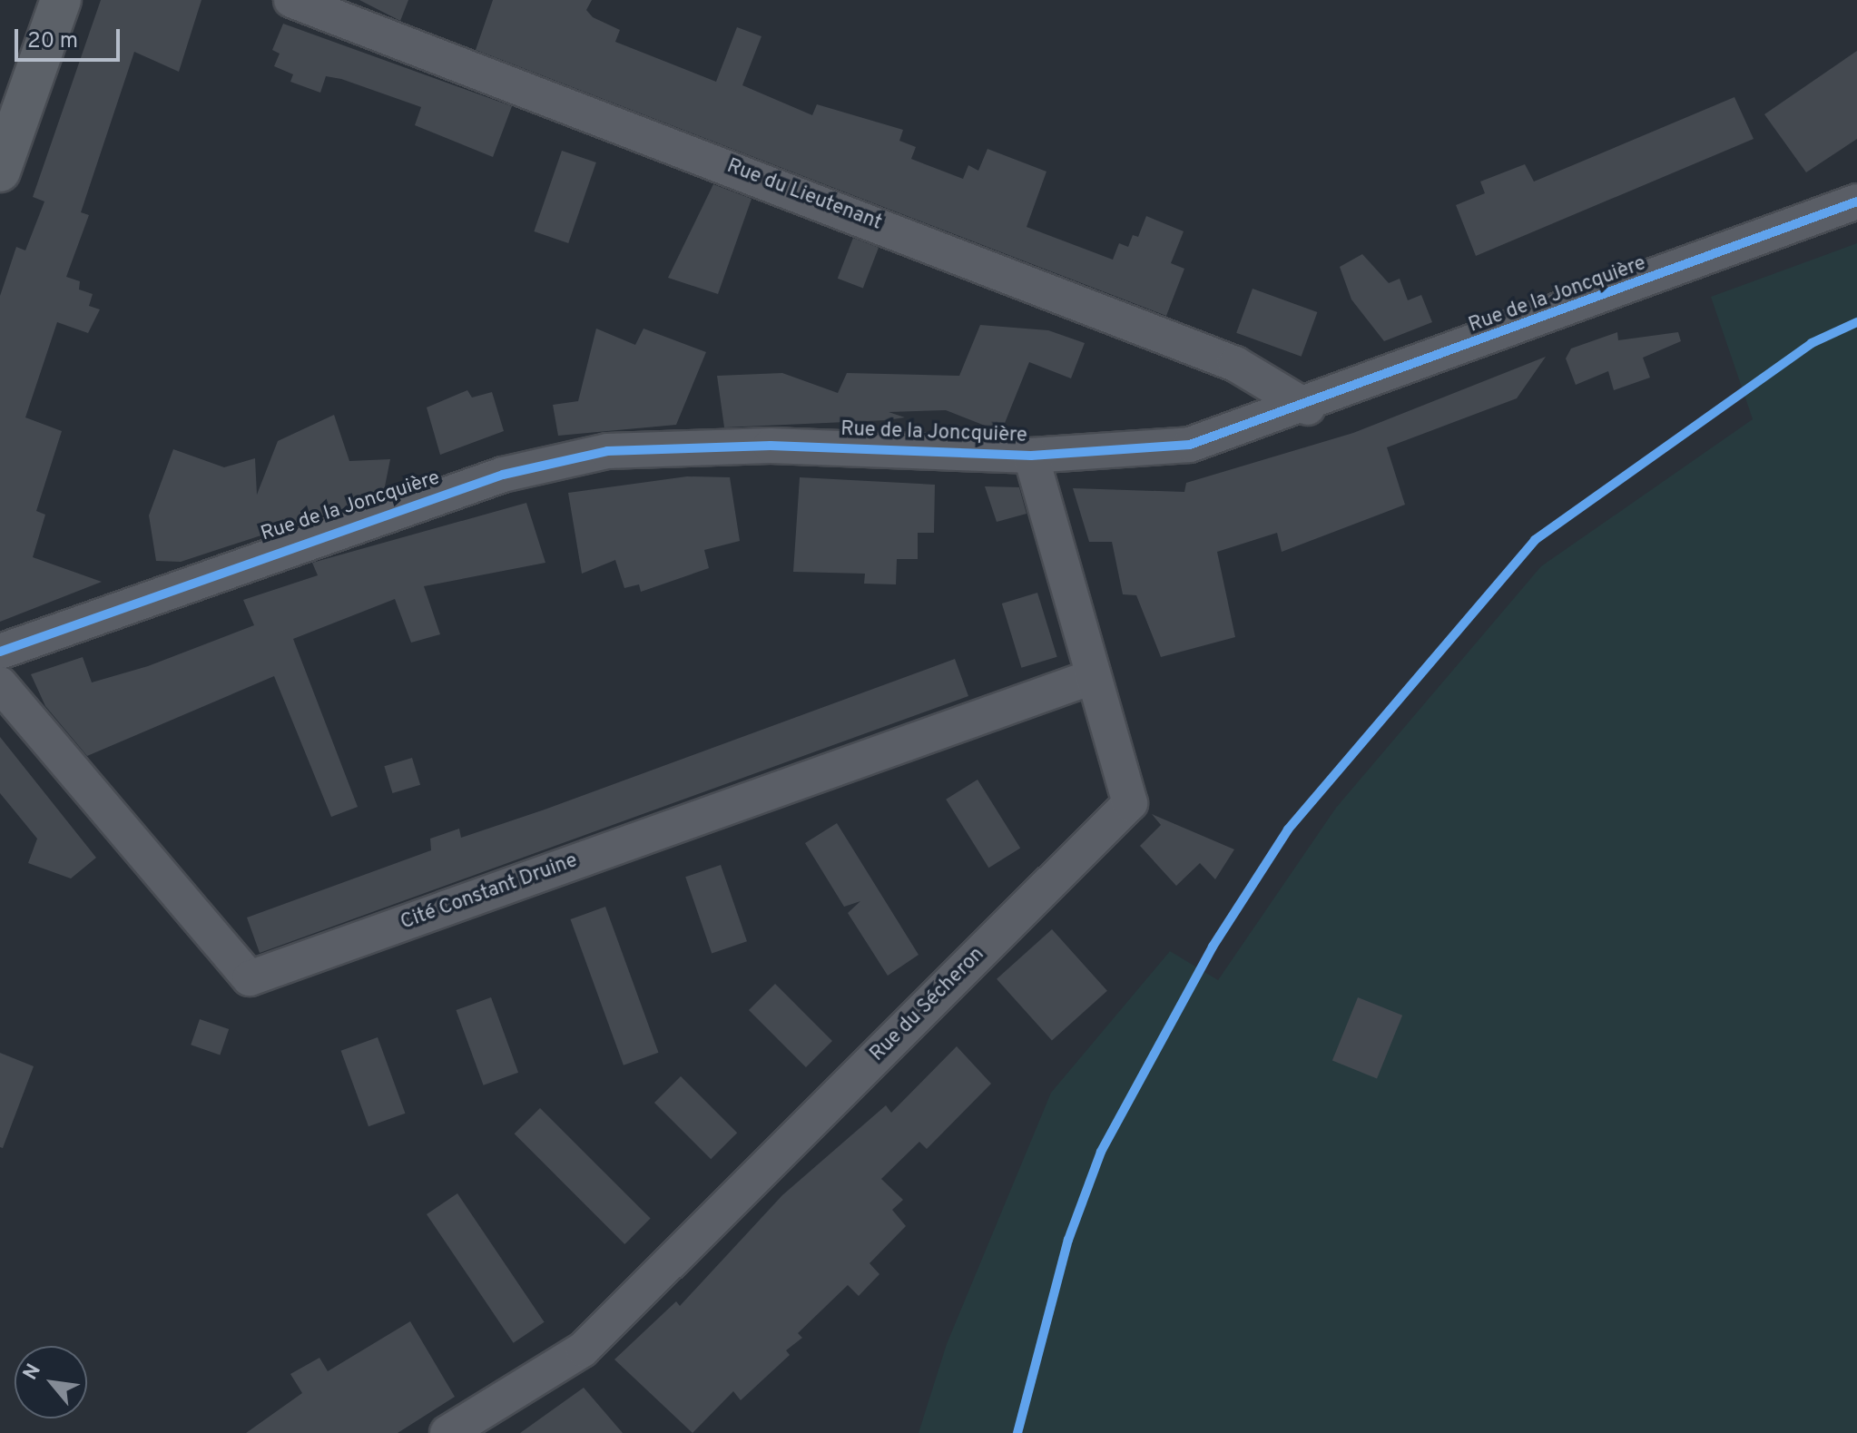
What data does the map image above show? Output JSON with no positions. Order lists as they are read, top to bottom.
{
  "streets": {
    "street": [
      "Rue du Lieutenant",
      "Rue de la Joncquière",
      "Cité Constant Druine",
      "Rue du Sécheron"
    ]
  },
  "crossings": [
    ["Rue du Lieutenant", "Rue de la Joncquière"],
    ["Rue de la Joncquière", "Rue du Sécheron"],
    ["Cité Constant Druine", "Rue du Sécheron"]
  ],
  "scale_bar": "20 m",
  "north": "top left"
}
